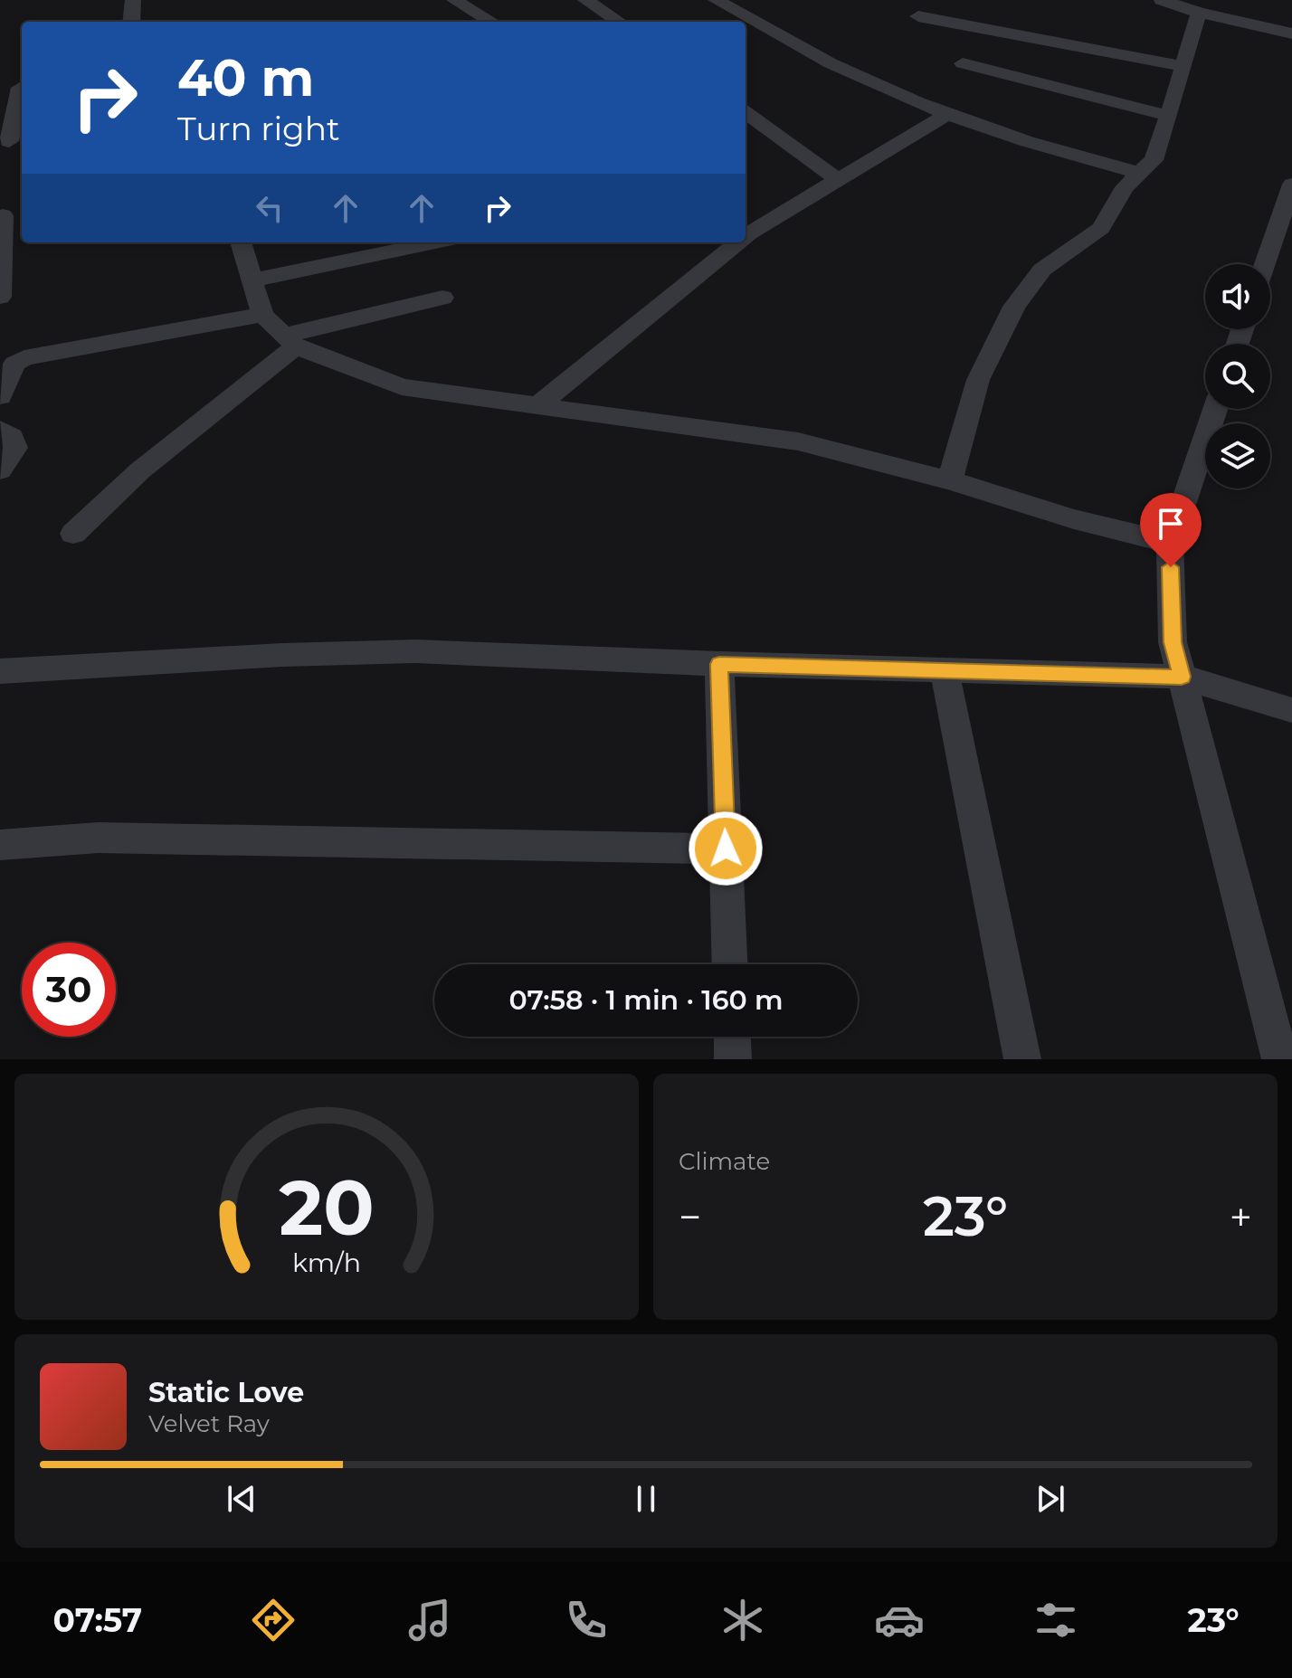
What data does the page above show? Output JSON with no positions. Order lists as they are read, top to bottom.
{
  "page": {
    "turn": ["40 m", "Turn right"],
    "limit": "30",
    "trip": "07:58 · 1 min · 160 m",
    "tile": "Climate",
    "heat": ["−", "23°", "+"],
    "song": ["Static Love", "Velvet Ray"],
    "tabs": ["07:57", "23°"],
    "gauge": ["20", "km/h"]
  }
}
